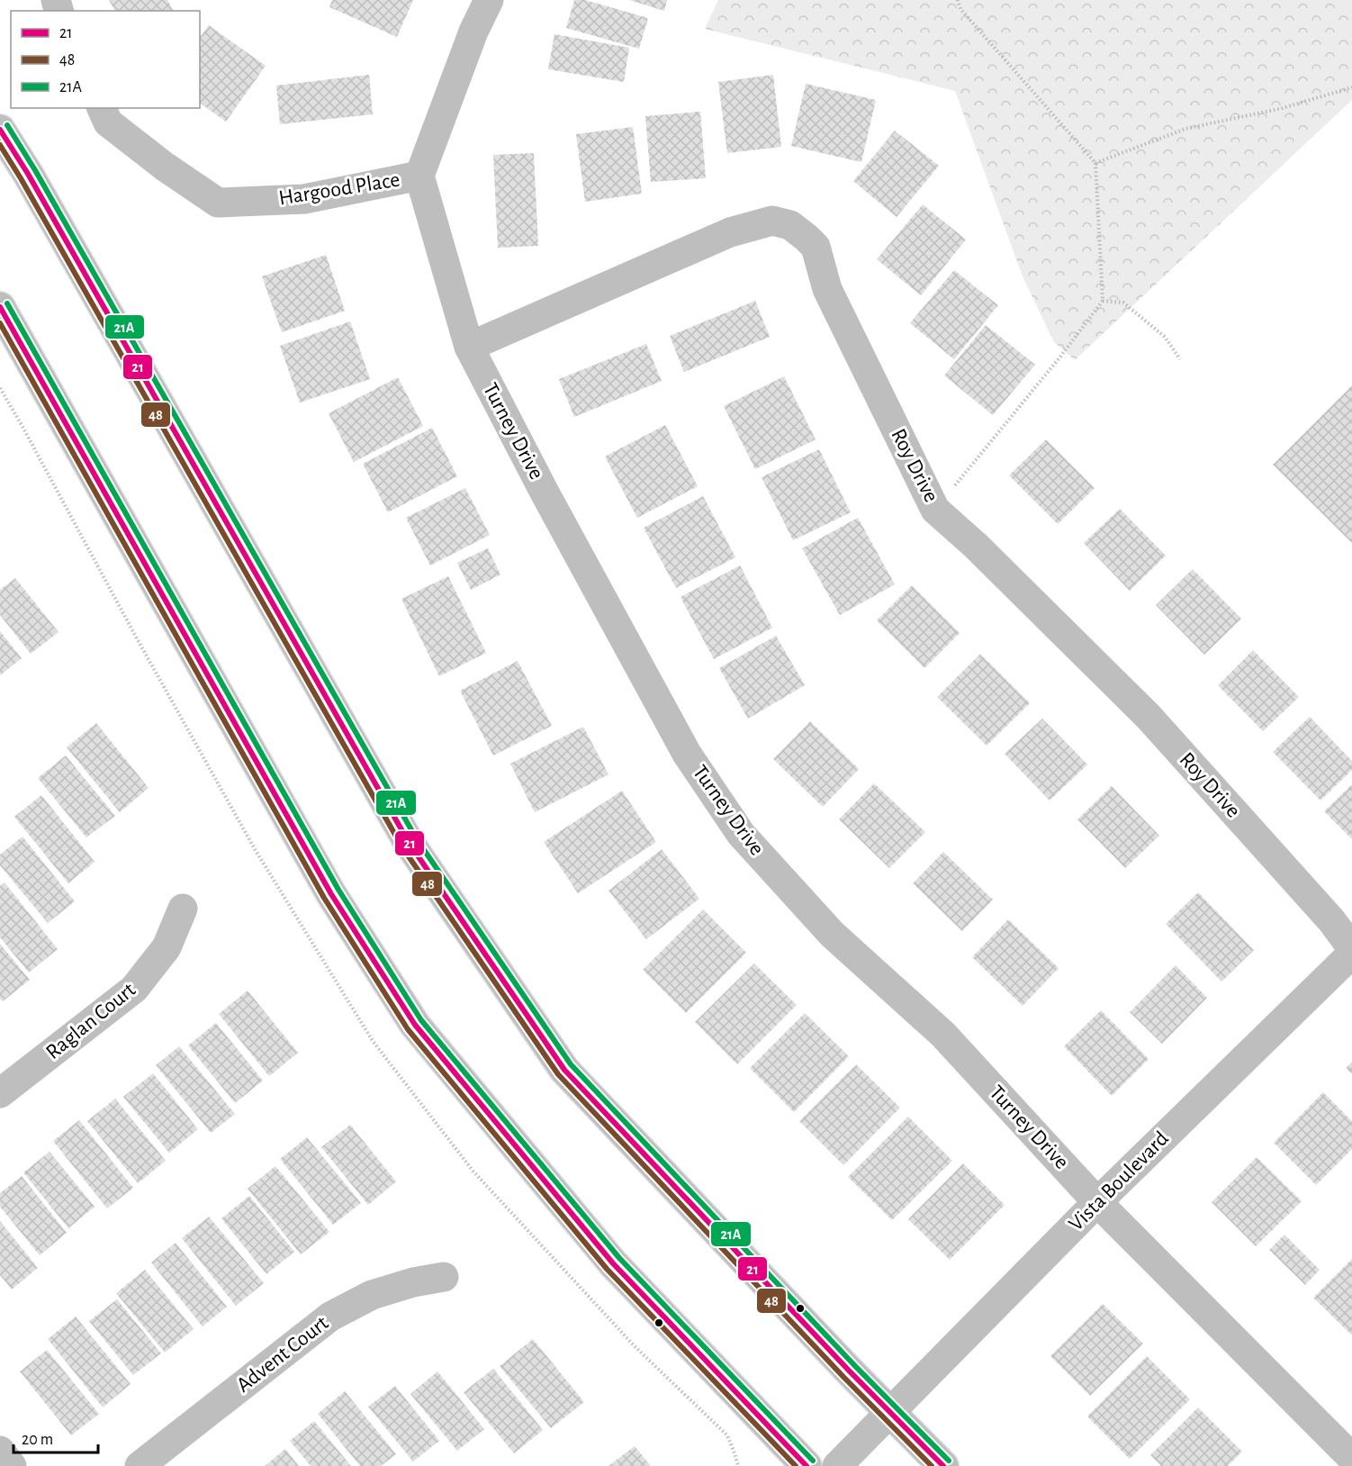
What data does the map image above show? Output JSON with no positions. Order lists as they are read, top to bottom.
{
  "streets": {
    "street": [
      "Hargood Place",
      "Turney Drive",
      "Roy Drive",
      "Raglan Court",
      "Vista Boulevard",
      "Advent Court"
    ]
  },
  "crossings": [
    ["Hargood Place", "Turney Drive"],
    ["Turney Drive", "Roy Drive"],
    ["Turney Drive", "Vista Boulevard"]
  ],
  "lines": ["transit line 21A", "transit line 21", "transit line 48"],
  "legend": ["21", "48", "21A"],
  "scale_bar": "20 m"
}
